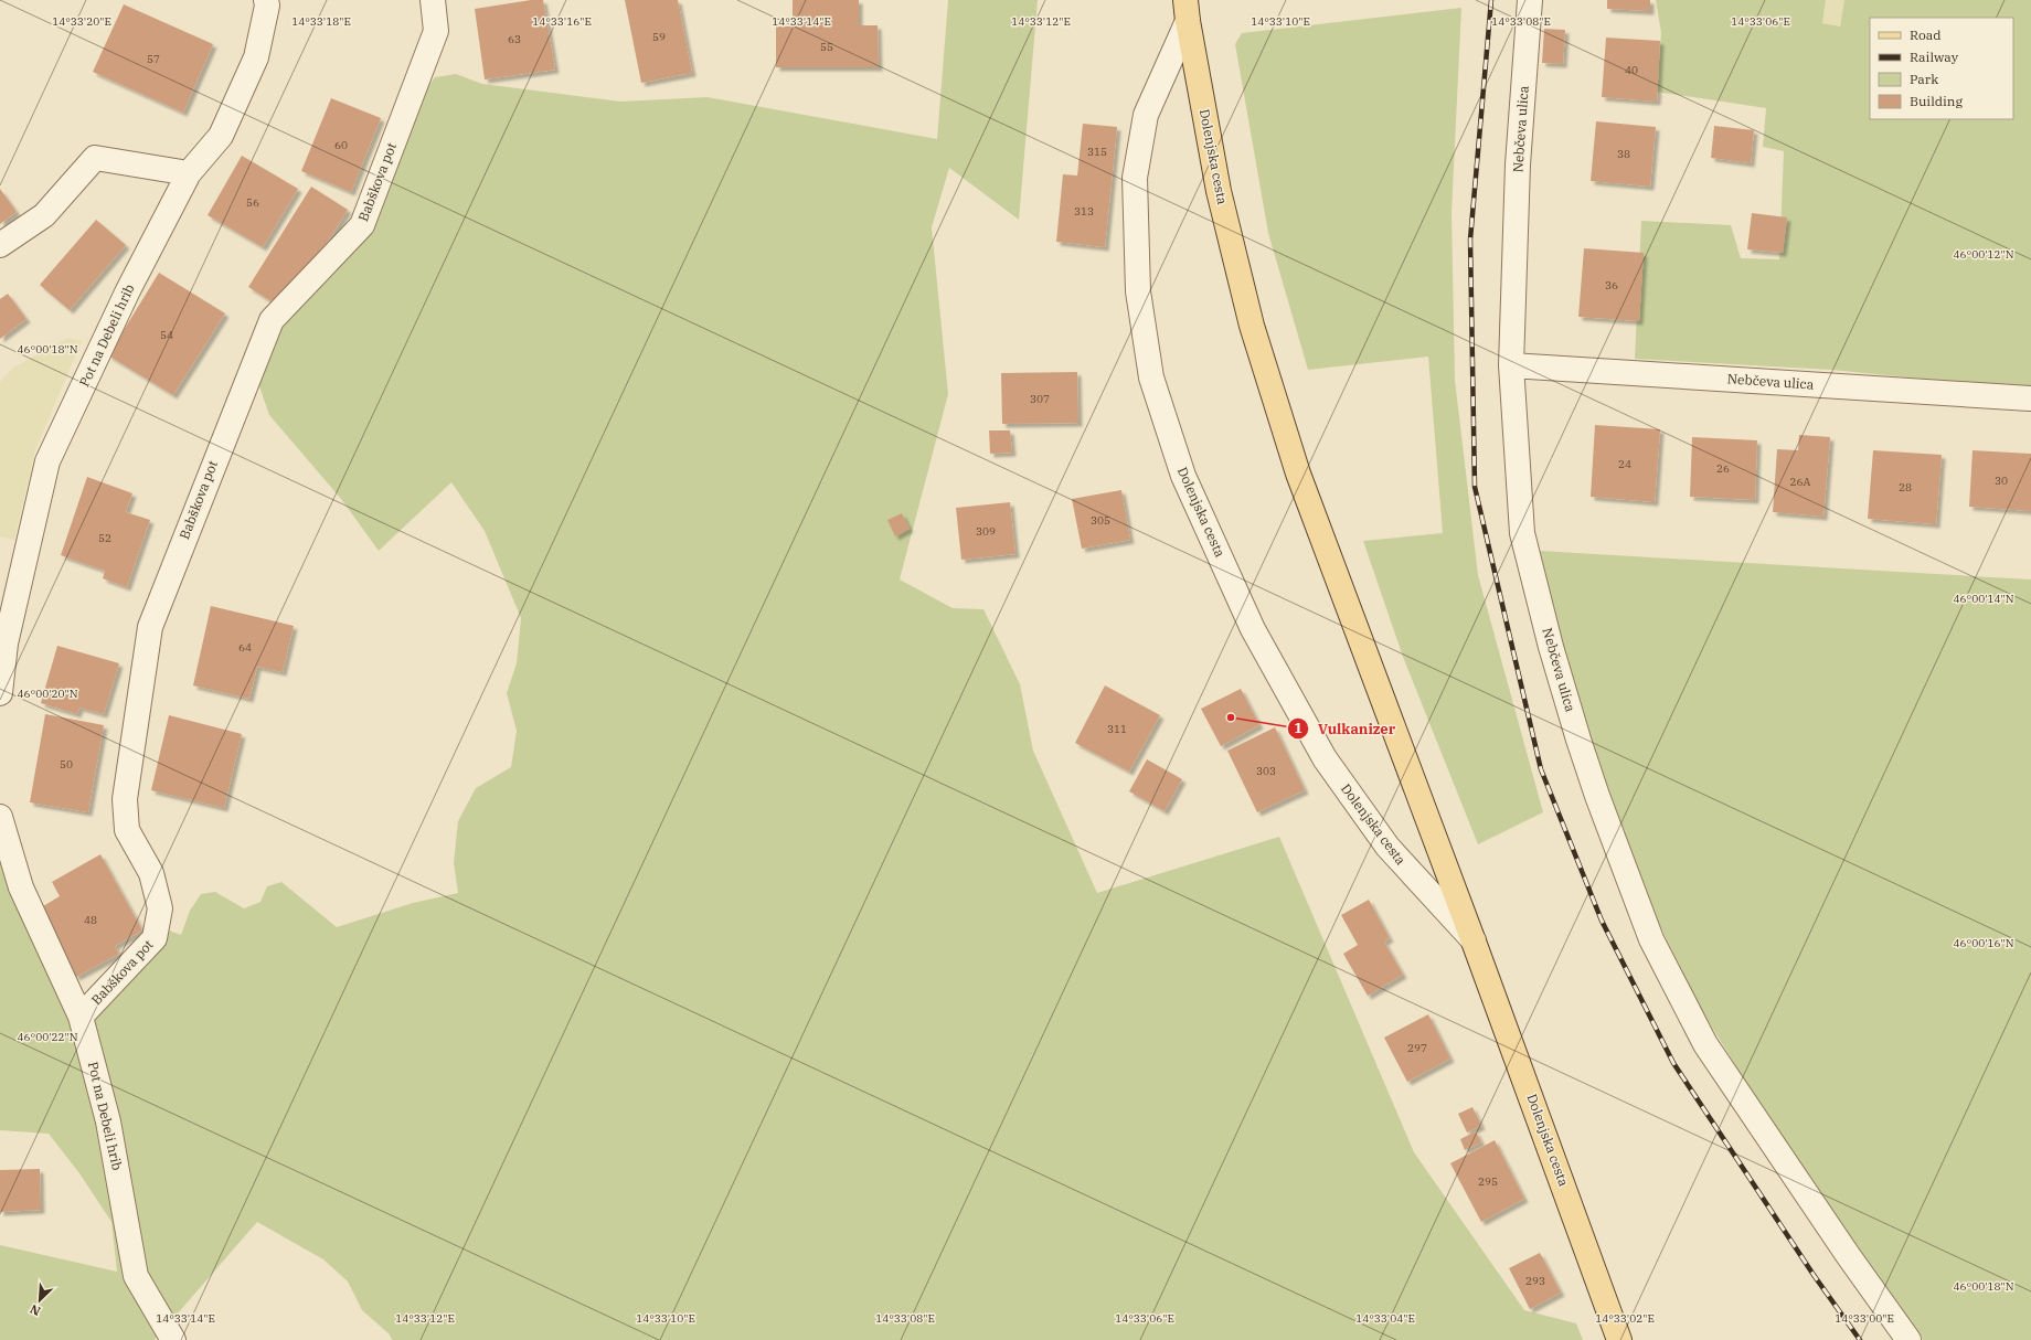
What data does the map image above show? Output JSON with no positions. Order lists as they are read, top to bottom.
{
  "streets": {
    "main road": ["Dolenjska cesta"],
    "street": ["Nebčeva ulica", "Babškova pot", "Pot na Debeli hrib"]
  },
  "crossings": [
    ["Babškova pot", "Pot na Debeli hrib"]
  ],
  "places": ["Vulkanizer"],
  "house_numbers": [
    "59",
    "63",
    "55",
    "57",
    "40",
    "60",
    "315",
    "38",
    "56",
    "313",
    "36",
    "54",
    "307",
    "24",
    "26",
    "30",
    "26A",
    "28",
    "305",
    "309",
    "52",
    "64",
    "311",
    "50",
    "303",
    "48",
    "297",
    "295",
    "293"
  ],
  "legend": [
    "Road",
    "Railway",
    "Park",
    "Building"
  ],
  "north": "bottom left",
  "coordinates": [
    "14°33'20\"E",
    "14°33'18\"E",
    "14°33'16\"E",
    "14°33'14\"E",
    "14°33'12\"E",
    "14°33'10\"E",
    "14°33'08\"E",
    "14°33'06\"E",
    "46°00'12\"N",
    "46°00'18\"N",
    "46°00'14\"N",
    "46°00'20\"N",
    "46°00'16\"N",
    "46°00'22\"N",
    "14°33'04\"E",
    "14°33'02\"E",
    "14°33'00\"E"
  ]
}
